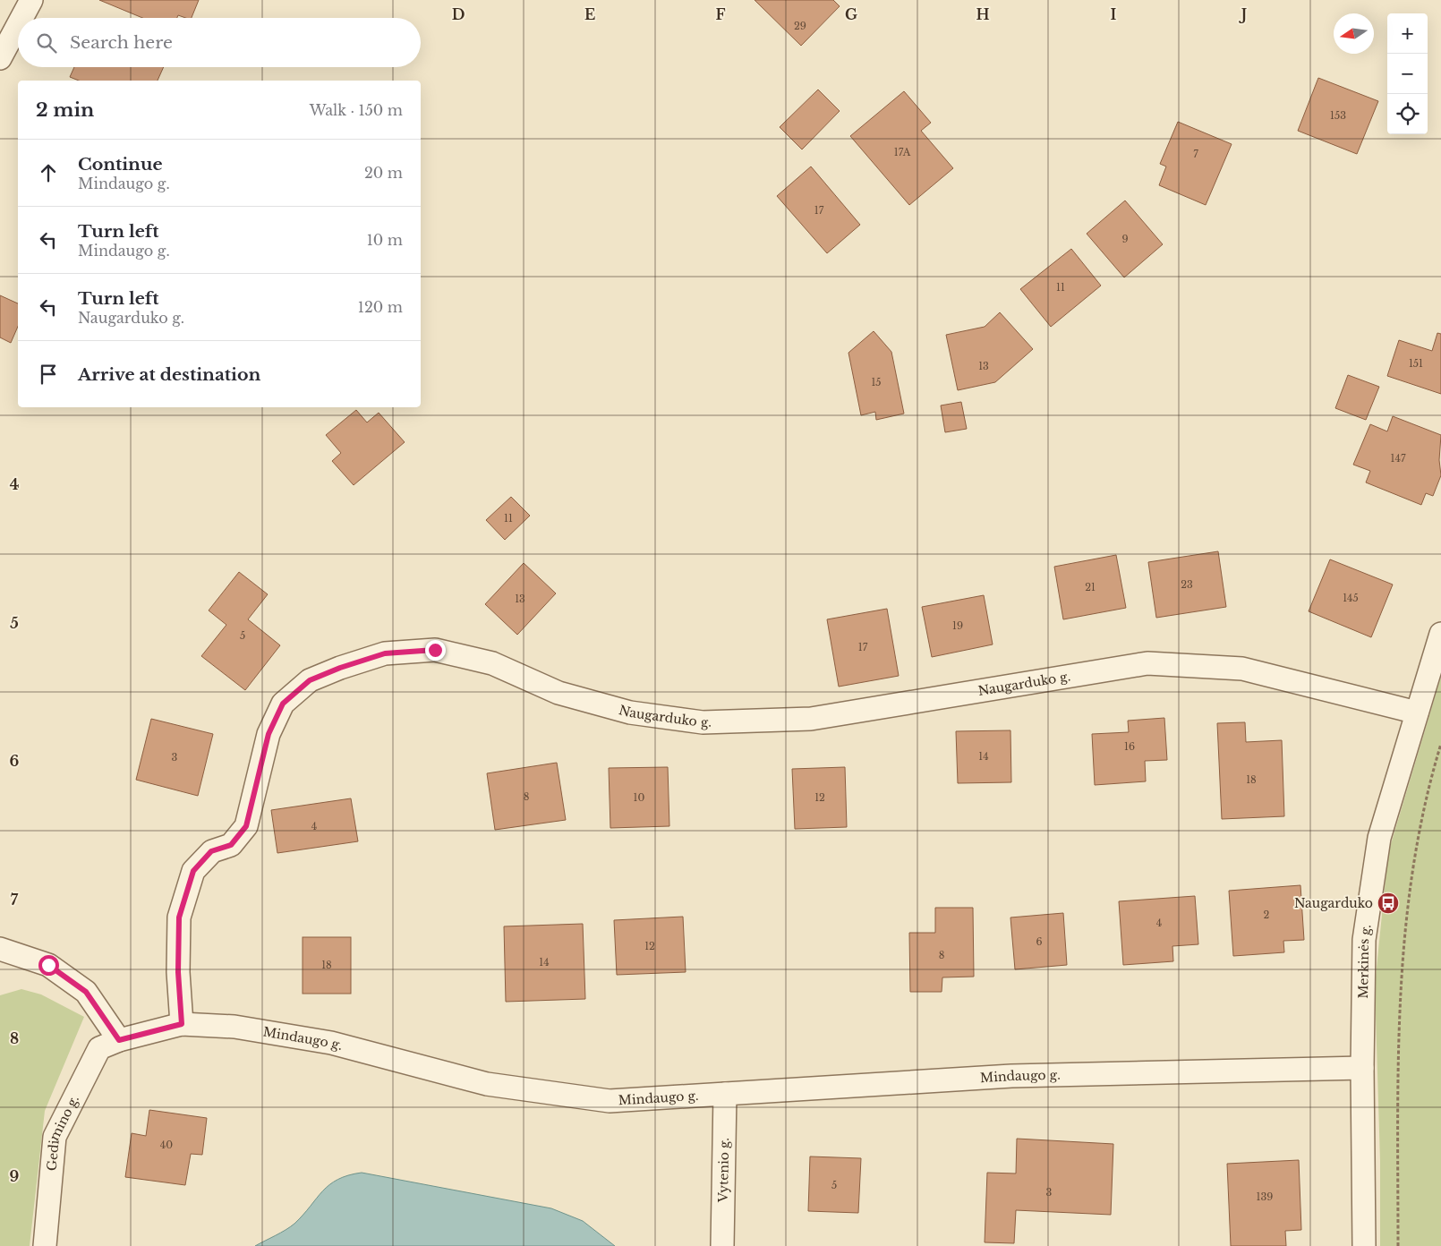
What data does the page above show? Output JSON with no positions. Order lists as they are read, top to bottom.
{
  "streets": {
    "street": [
      "Naugarduko g.",
      "Merkinės g.",
      "Mindaugo g.",
      "Gedimino g.",
      "Vytenio g."
    ]
  },
  "crossings": [
    ["Naugarduko g.", "Merkinės g."],
    ["Naugarduko g.", "Mindaugo g."],
    ["Merkinės g.", "Mindaugo g."],
    ["Mindaugo g.", "Gedimino g."],
    ["Mindaugo g.", "Vytenio g."]
  ],
  "places": {
    "bus stop": ["Naugarduko"]
  },
  "house_numbers": [
    "29",
    "153",
    "17A",
    "7",
    "17",
    "9",
    "11",
    "151",
    "13",
    "15",
    "147",
    "11",
    "23",
    "21",
    "145",
    "13",
    "19",
    "5",
    "17",
    "16",
    "14",
    "3",
    "18",
    "8",
    "10",
    "12",
    "4",
    "2",
    "4",
    "6",
    "12",
    "8",
    "14",
    "18",
    "40",
    "5",
    "3",
    "139"
  ],
  "north": "left",
  "page": {
    "map_buttons": ["+", "−"],
    "search": "Search here",
    "heading": ["2 min", "Walk · 150 m"],
    "list": [
      ["Continue", "Mindaugo g.", "20 m"],
      ["Turn left", "Mindaugo g.", "10 m"],
      ["Turn left", "Naugarduko g.", "120 m"],
      "Arrive at destination"
    ]
  },
  "grid": {
    "columns": [
      "D",
      "E",
      "F",
      "G",
      "H",
      "I",
      "J"
    ],
    "rows": [
      "4",
      "5",
      "6",
      "7",
      "8",
      "9"
    ]
  }
}
